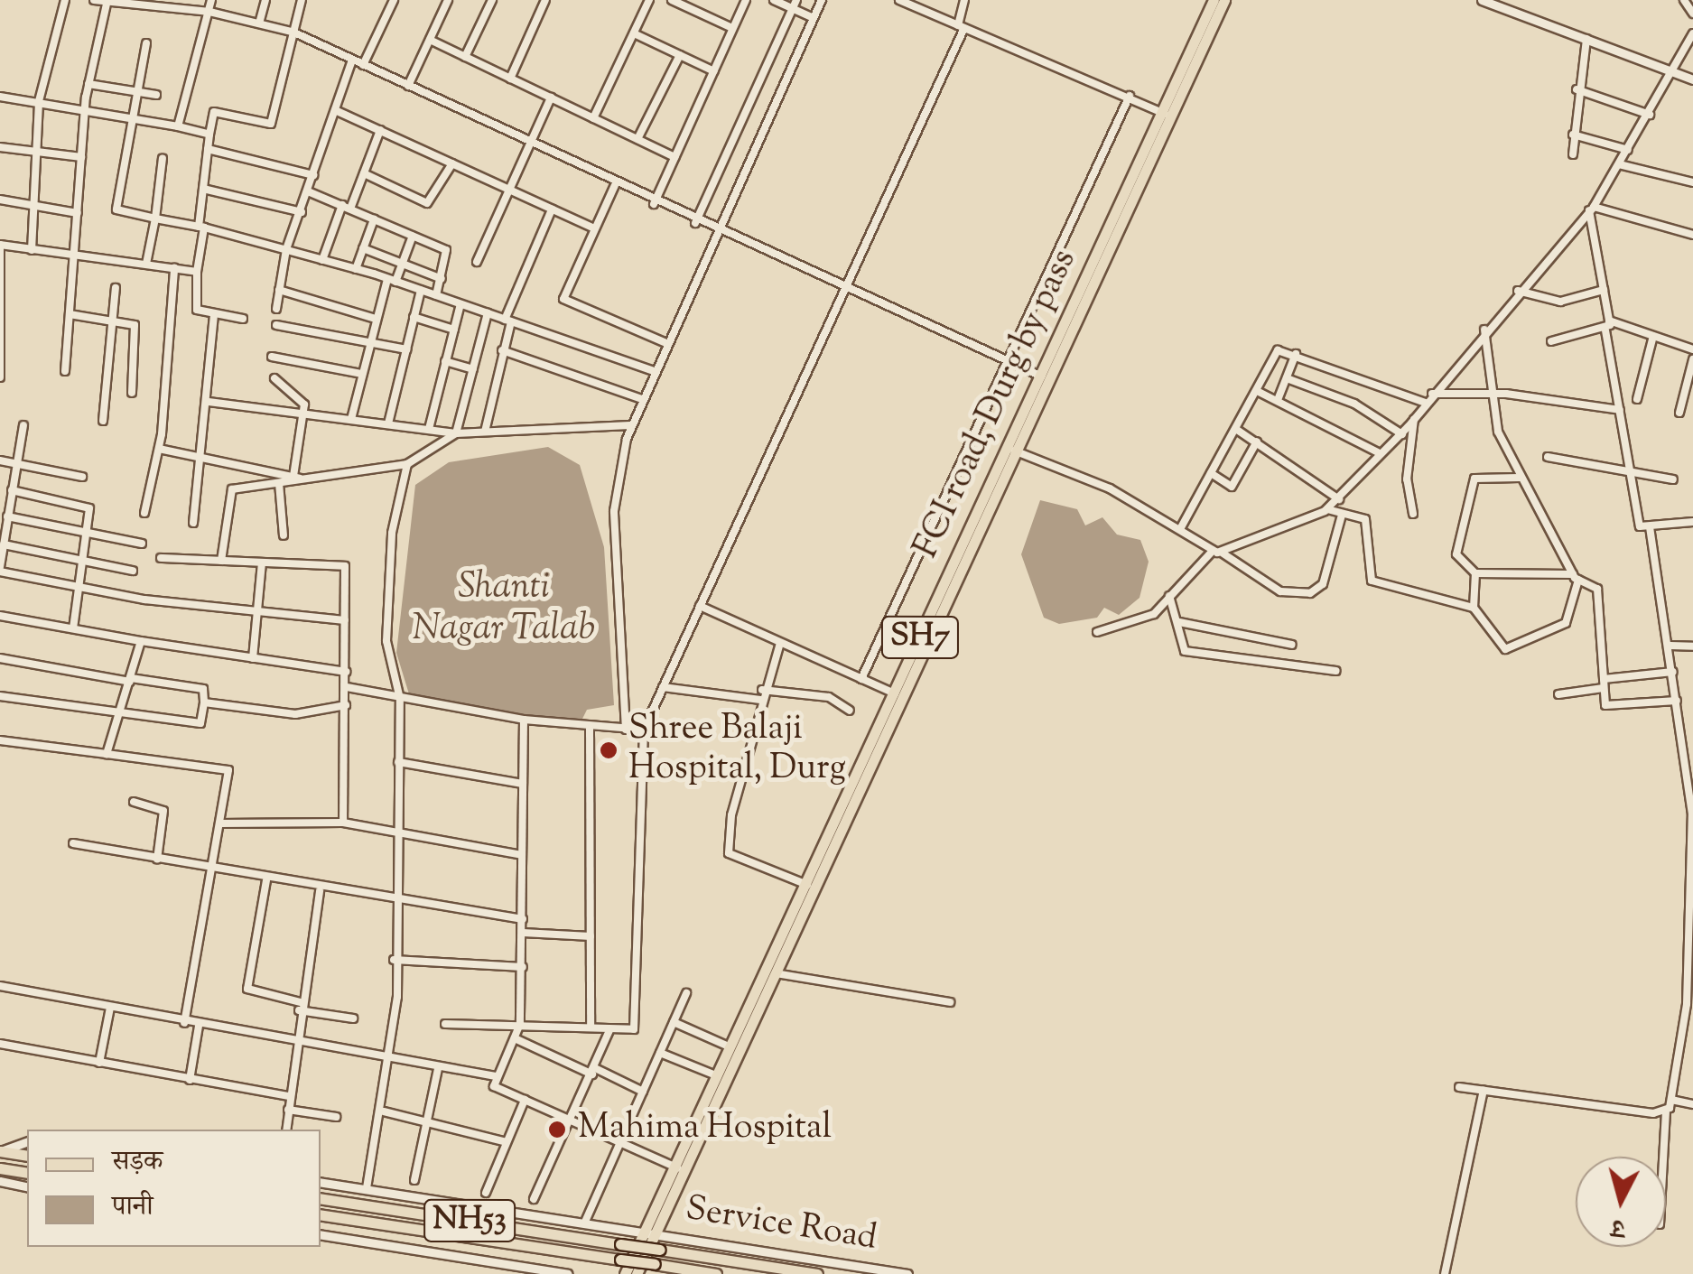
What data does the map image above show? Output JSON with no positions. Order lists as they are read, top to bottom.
{
  "streets": {
    "main road": ["FCI road, Durg by pass", "SH7", "NH53"],
    "street": ["Service Road"]
  },
  "crossings": [
    ["FCI road, Durg by pass", "Service Road"]
  ],
  "water": ["Shanti Nagar Talab"],
  "places": ["Shree Balaji Hospital, Durg", "Mahima Hospital"],
  "legend": ["सड़क", "पानी"],
  "north": "bottom"
}
